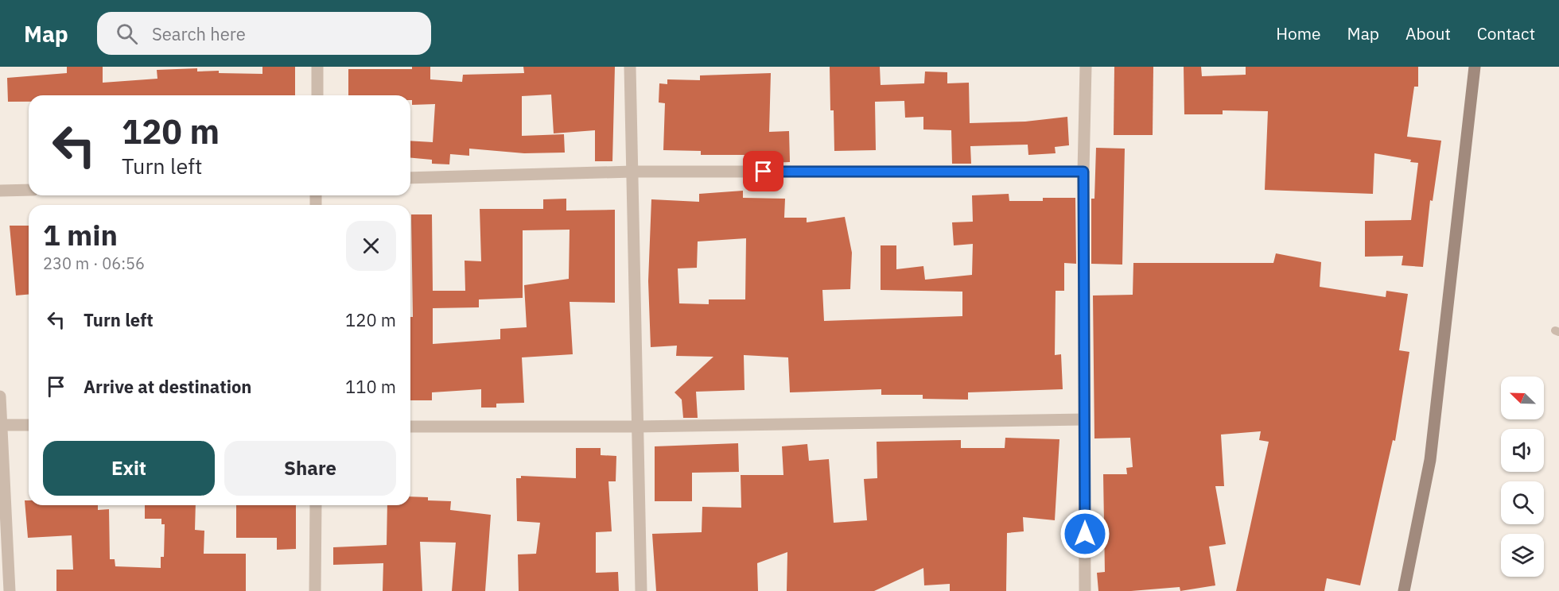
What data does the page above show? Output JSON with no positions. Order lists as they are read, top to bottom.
{
  "north": "top left",
  "page": {
    "header": "Map",
    "search": "Search here",
    "nav": [
      "Home",
      "Map",
      "About",
      "Contact"
    ],
    "turn": ["120 m", "Turn left"],
    "heading": ["1 min", "230 m · 06:56"],
    "list": [
      {
        "name": "Turn left",
        "value": "120 m"
      },
      {
        "name": "Arrive at destination",
        "value": "110 m"
      }
    ],
    "buttons": ["Exit", "Share"]
  }
}
